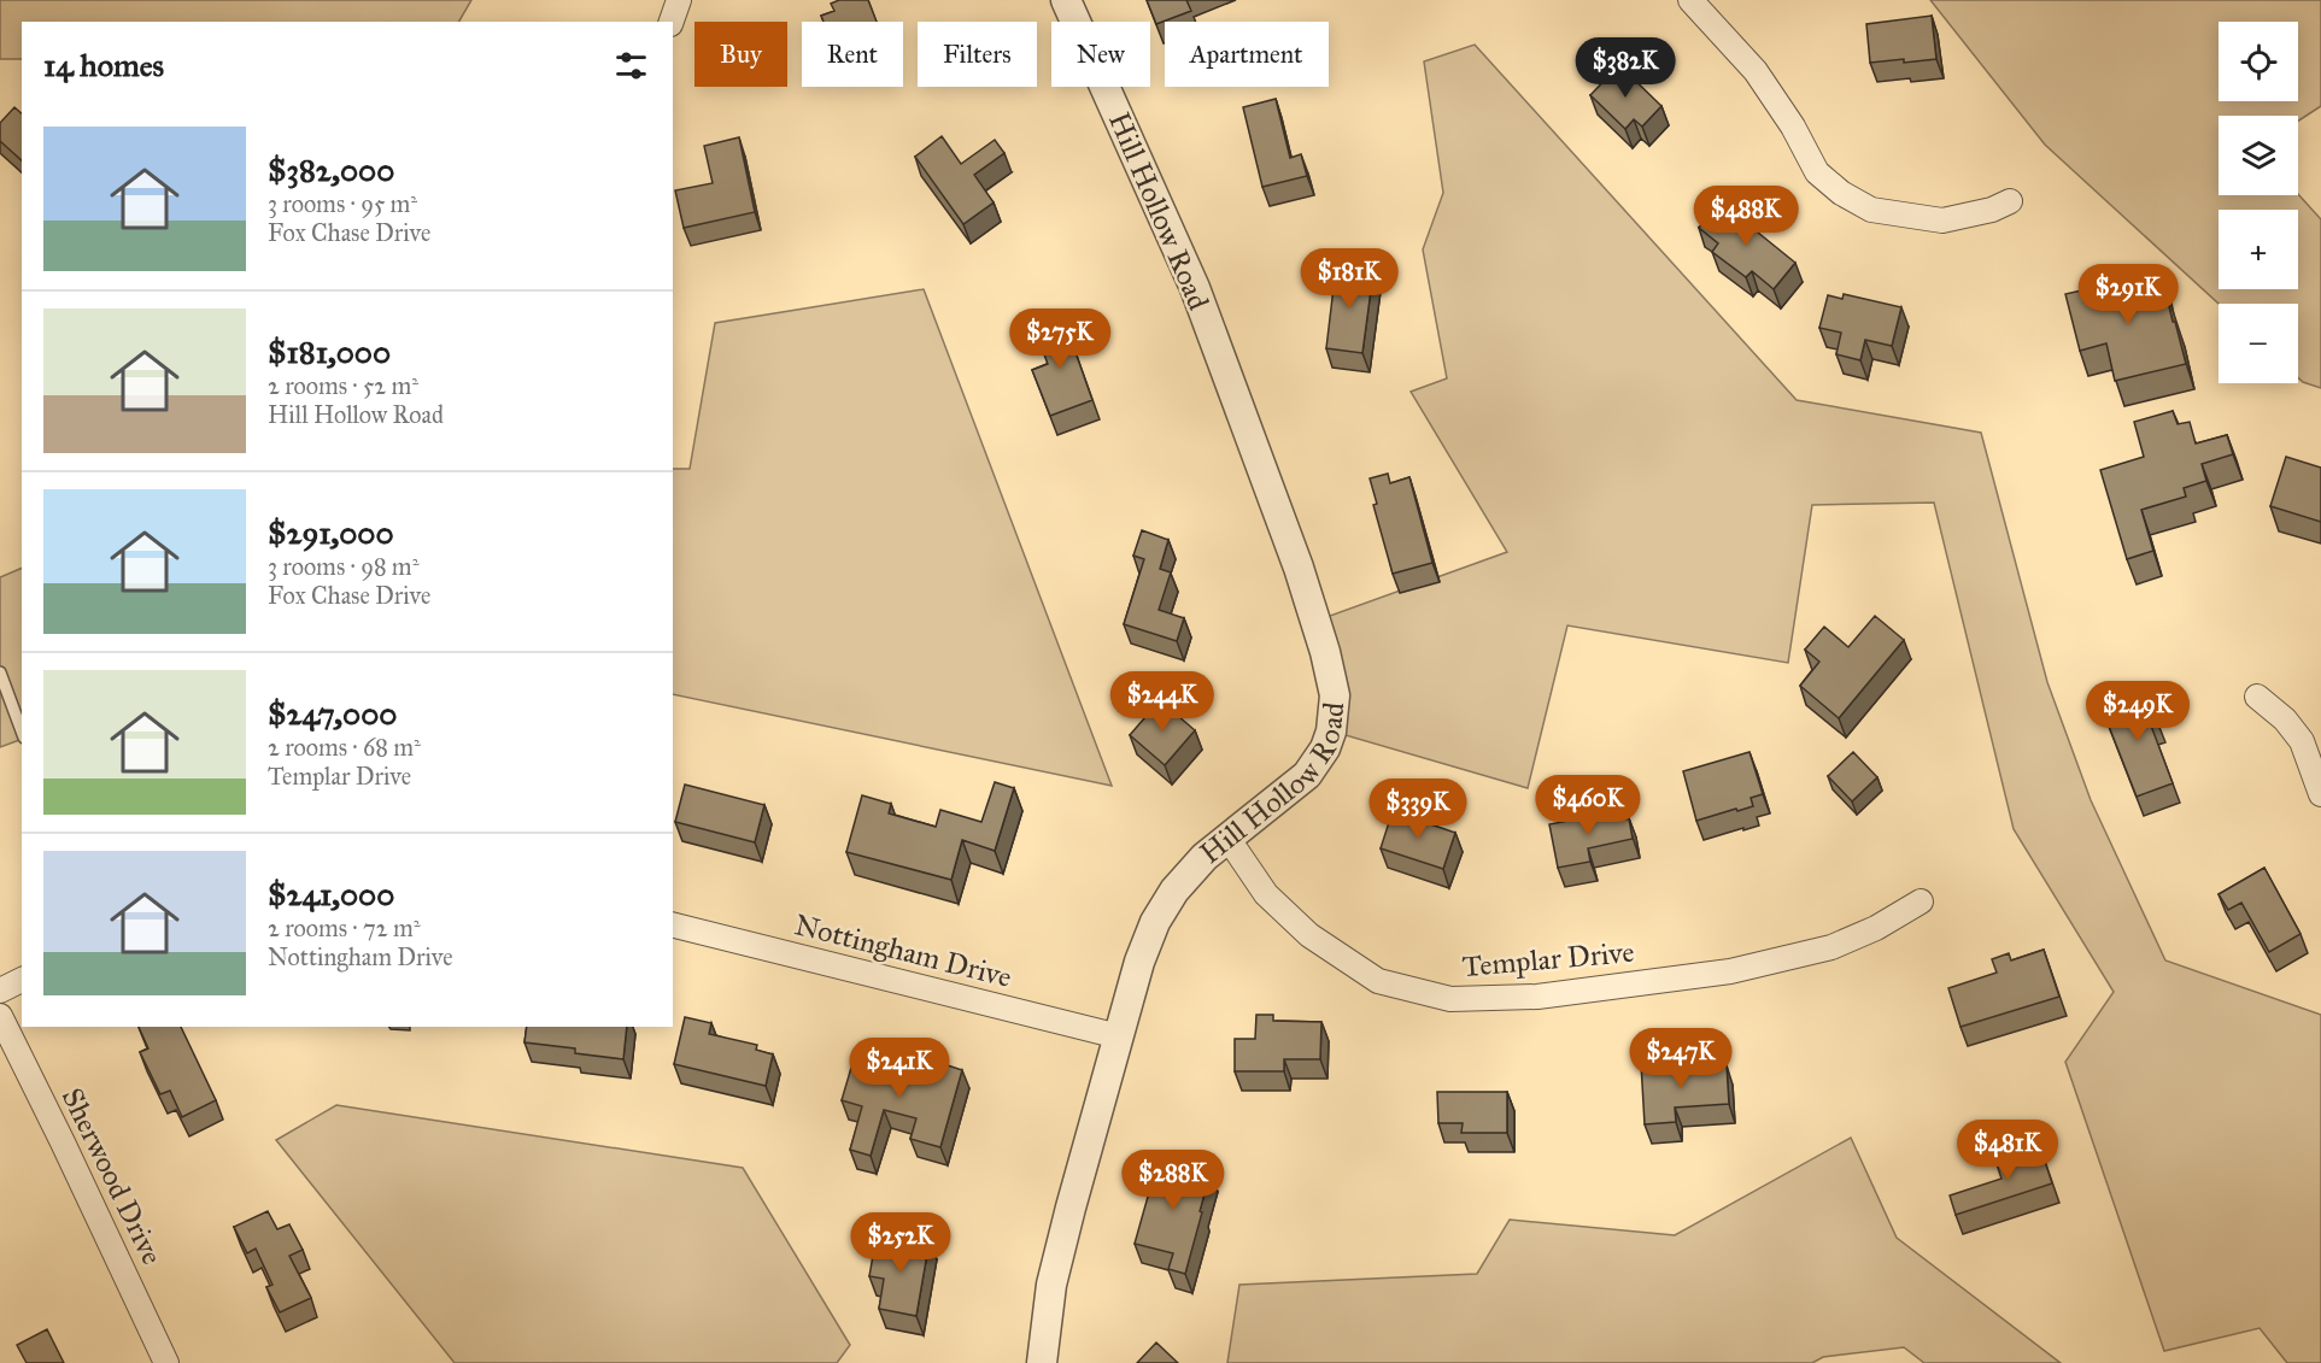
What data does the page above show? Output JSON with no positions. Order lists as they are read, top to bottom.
{
  "streets": {
    "street": [
      "Hill Hollow Road",
      "Nottingham Drive",
      "Templar Drive",
      "Sherwood Drive"
    ]
  },
  "crossings": [
    ["Hill Hollow Road", "Nottingham Drive"],
    ["Hill Hollow Road", "Templar Drive"]
  ],
  "page": {
    "map_buttons": ["+", "−"],
    "chip": [
      "Buy",
      "Rent",
      "Filters",
      "New",
      "Apartment"
    ],
    "heading": "14 homes",
    "price": [
      "$382K",
      "$488K",
      "$181K",
      "$291K",
      "$275K",
      "$244K",
      "$249K",
      "$460K",
      "$339K",
      "$247K",
      "$241K",
      "$481K",
      "$288K",
      "$252K"
    ],
    "list": [
      {
        "name": "$382,000",
        "note": "3 rooms · 95 m² · Fox Chase Drive"
      },
      {
        "name": "$181,000",
        "note": "2 rooms · 52 m² · Hill Hollow Road"
      },
      {
        "name": "$291,000",
        "note": "3 rooms · 98 m² · Fox Chase Drive"
      },
      {
        "name": "$247,000",
        "note": "2 rooms · 68 m² · Templar Drive"
      },
      {
        "name": "$241,000",
        "note": "2 rooms · 72 m² · Nottingham Drive"
      }
    ]
  }
}
